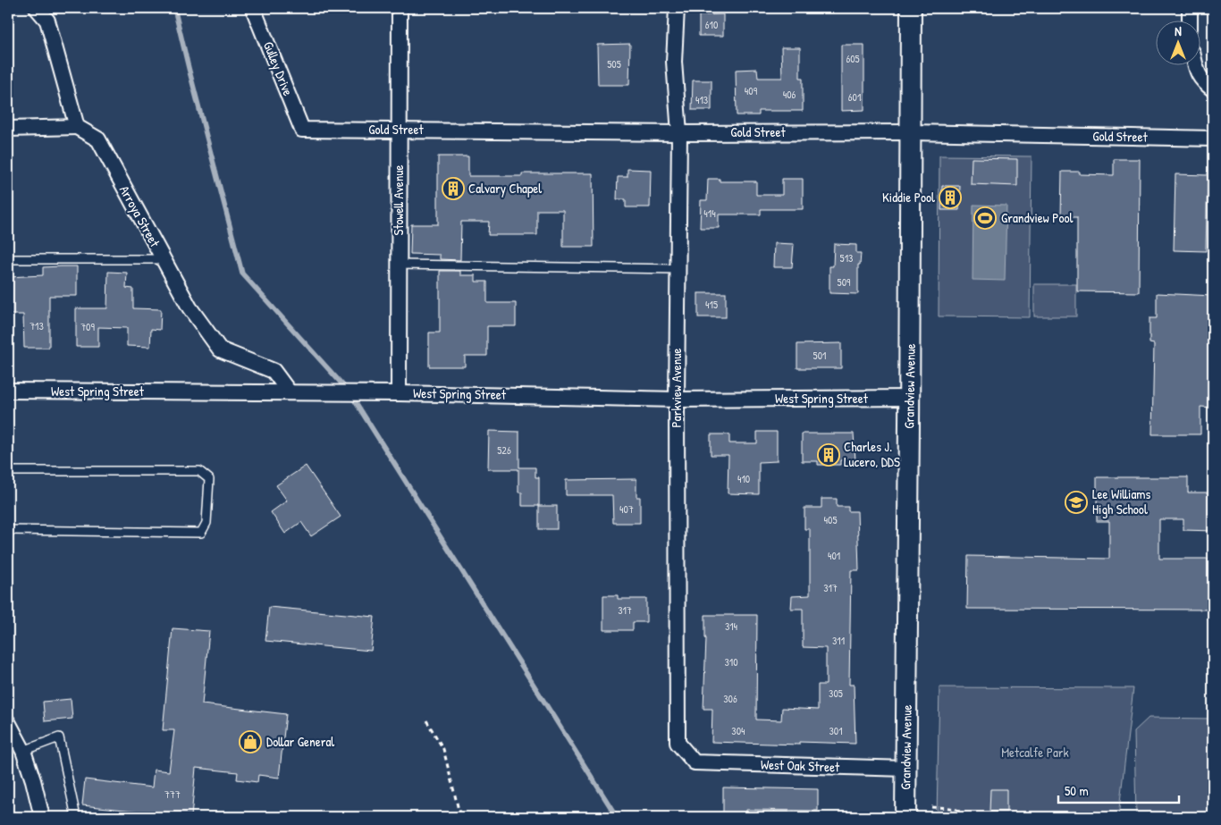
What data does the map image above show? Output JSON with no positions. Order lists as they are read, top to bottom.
{
  "streets": {
    "main road": ["Grandview Avenue"],
    "street": [
      "Gulley Drive",
      "Gold Street",
      "Stowell Avenue",
      "Arroya Street",
      "Parkview Avenue",
      "West Spring Street",
      "West Oak Street"
    ]
  },
  "crossings": [
    ["Gulley Drive", "Gold Street"],
    ["Gold Street", "Stowell Avenue"],
    ["Gold Street", "Grandview Avenue"],
    ["Gold Street", "Parkview Avenue"],
    ["Stowell Avenue", "West Spring Street"],
    ["Arroya Street", "West Spring Street"],
    ["Grandview Avenue", "West Spring Street"],
    ["Grandview Avenue", "West Oak Street"],
    ["Parkview Avenue", "West Spring Street"],
    ["Parkview Avenue", "West Oak Street"]
  ],
  "parks": ["Metcalfe Park"],
  "places": {
    "building": ["Calvary Chapel", "Kiddie Pool", "Charles J. Lucero, DDS"],
    "sports": ["Grandview Pool"],
    "school or university": ["Lee Williams High School"],
    "shop": ["Dollar General"]
  },
  "house_numbers": [
    "610",
    "605",
    "505",
    "409",
    "406",
    "601",
    "413",
    "414",
    "513",
    "509",
    "415",
    "713",
    "709",
    "501",
    "526",
    "410",
    "407",
    "405",
    "401",
    "317",
    "317",
    "314",
    "311",
    "310",
    "305",
    "306",
    "304",
    "301",
    "777"
  ],
  "scale_bar": "50 m",
  "north": "top"
}
